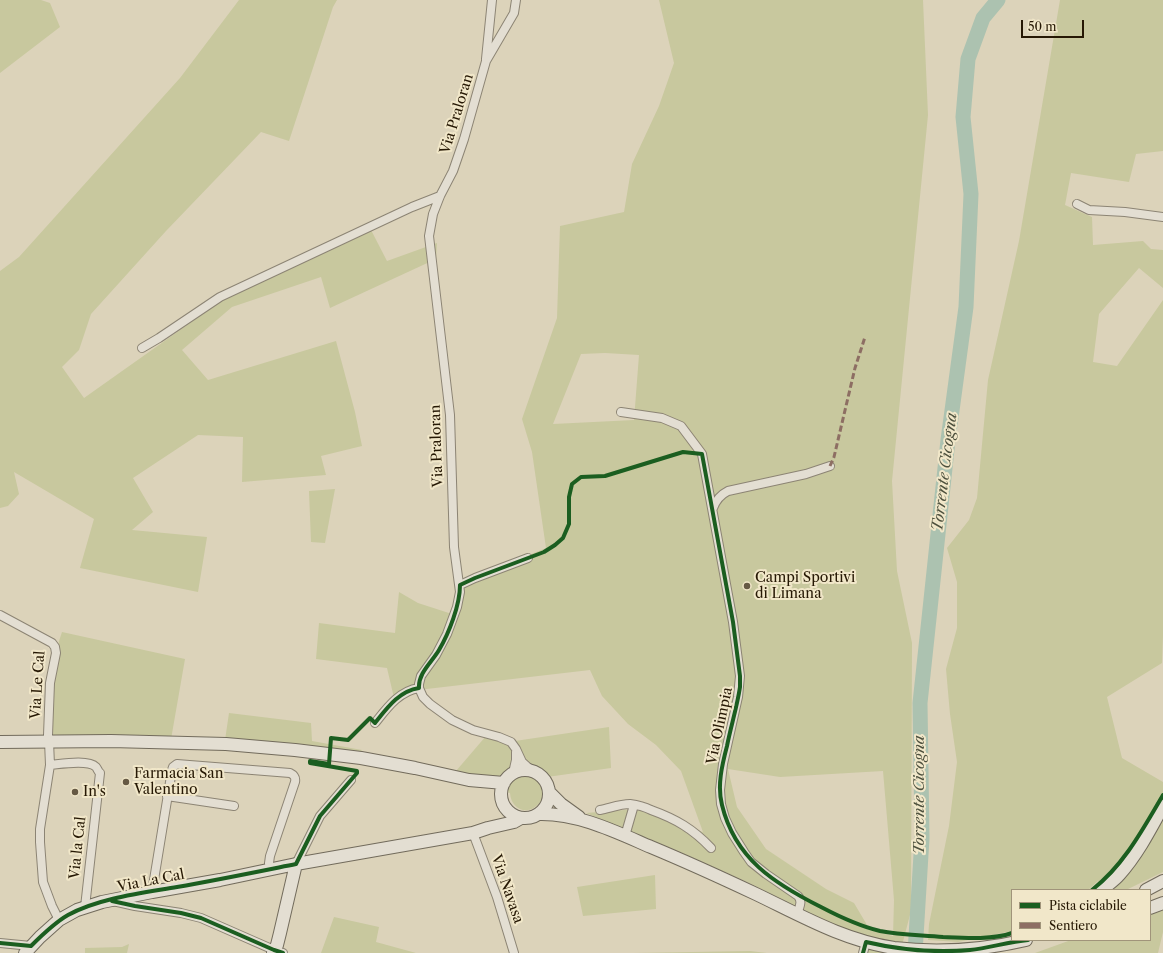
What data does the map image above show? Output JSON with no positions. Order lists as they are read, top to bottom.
{
  "streets": {
    "main road": ["Via La Cal"],
    "street": [
      "Via Praloran",
      "Via Le Cal",
      "Via Olimpia",
      "Via la Cal",
      "Via Navasa"
    ]
  },
  "crossings": [
    ["Via la Cal", "Via La Cal"],
    ["Via La Cal", "Via Navasa"]
  ],
  "water": ["Torrente Cicogna"],
  "places": ["Campi Sportivi di Limana", "Farmacia San Valentino", "In's"],
  "legend": ["Pista ciclabile", "Sentiero"],
  "scale_bar": "50 m"
}
